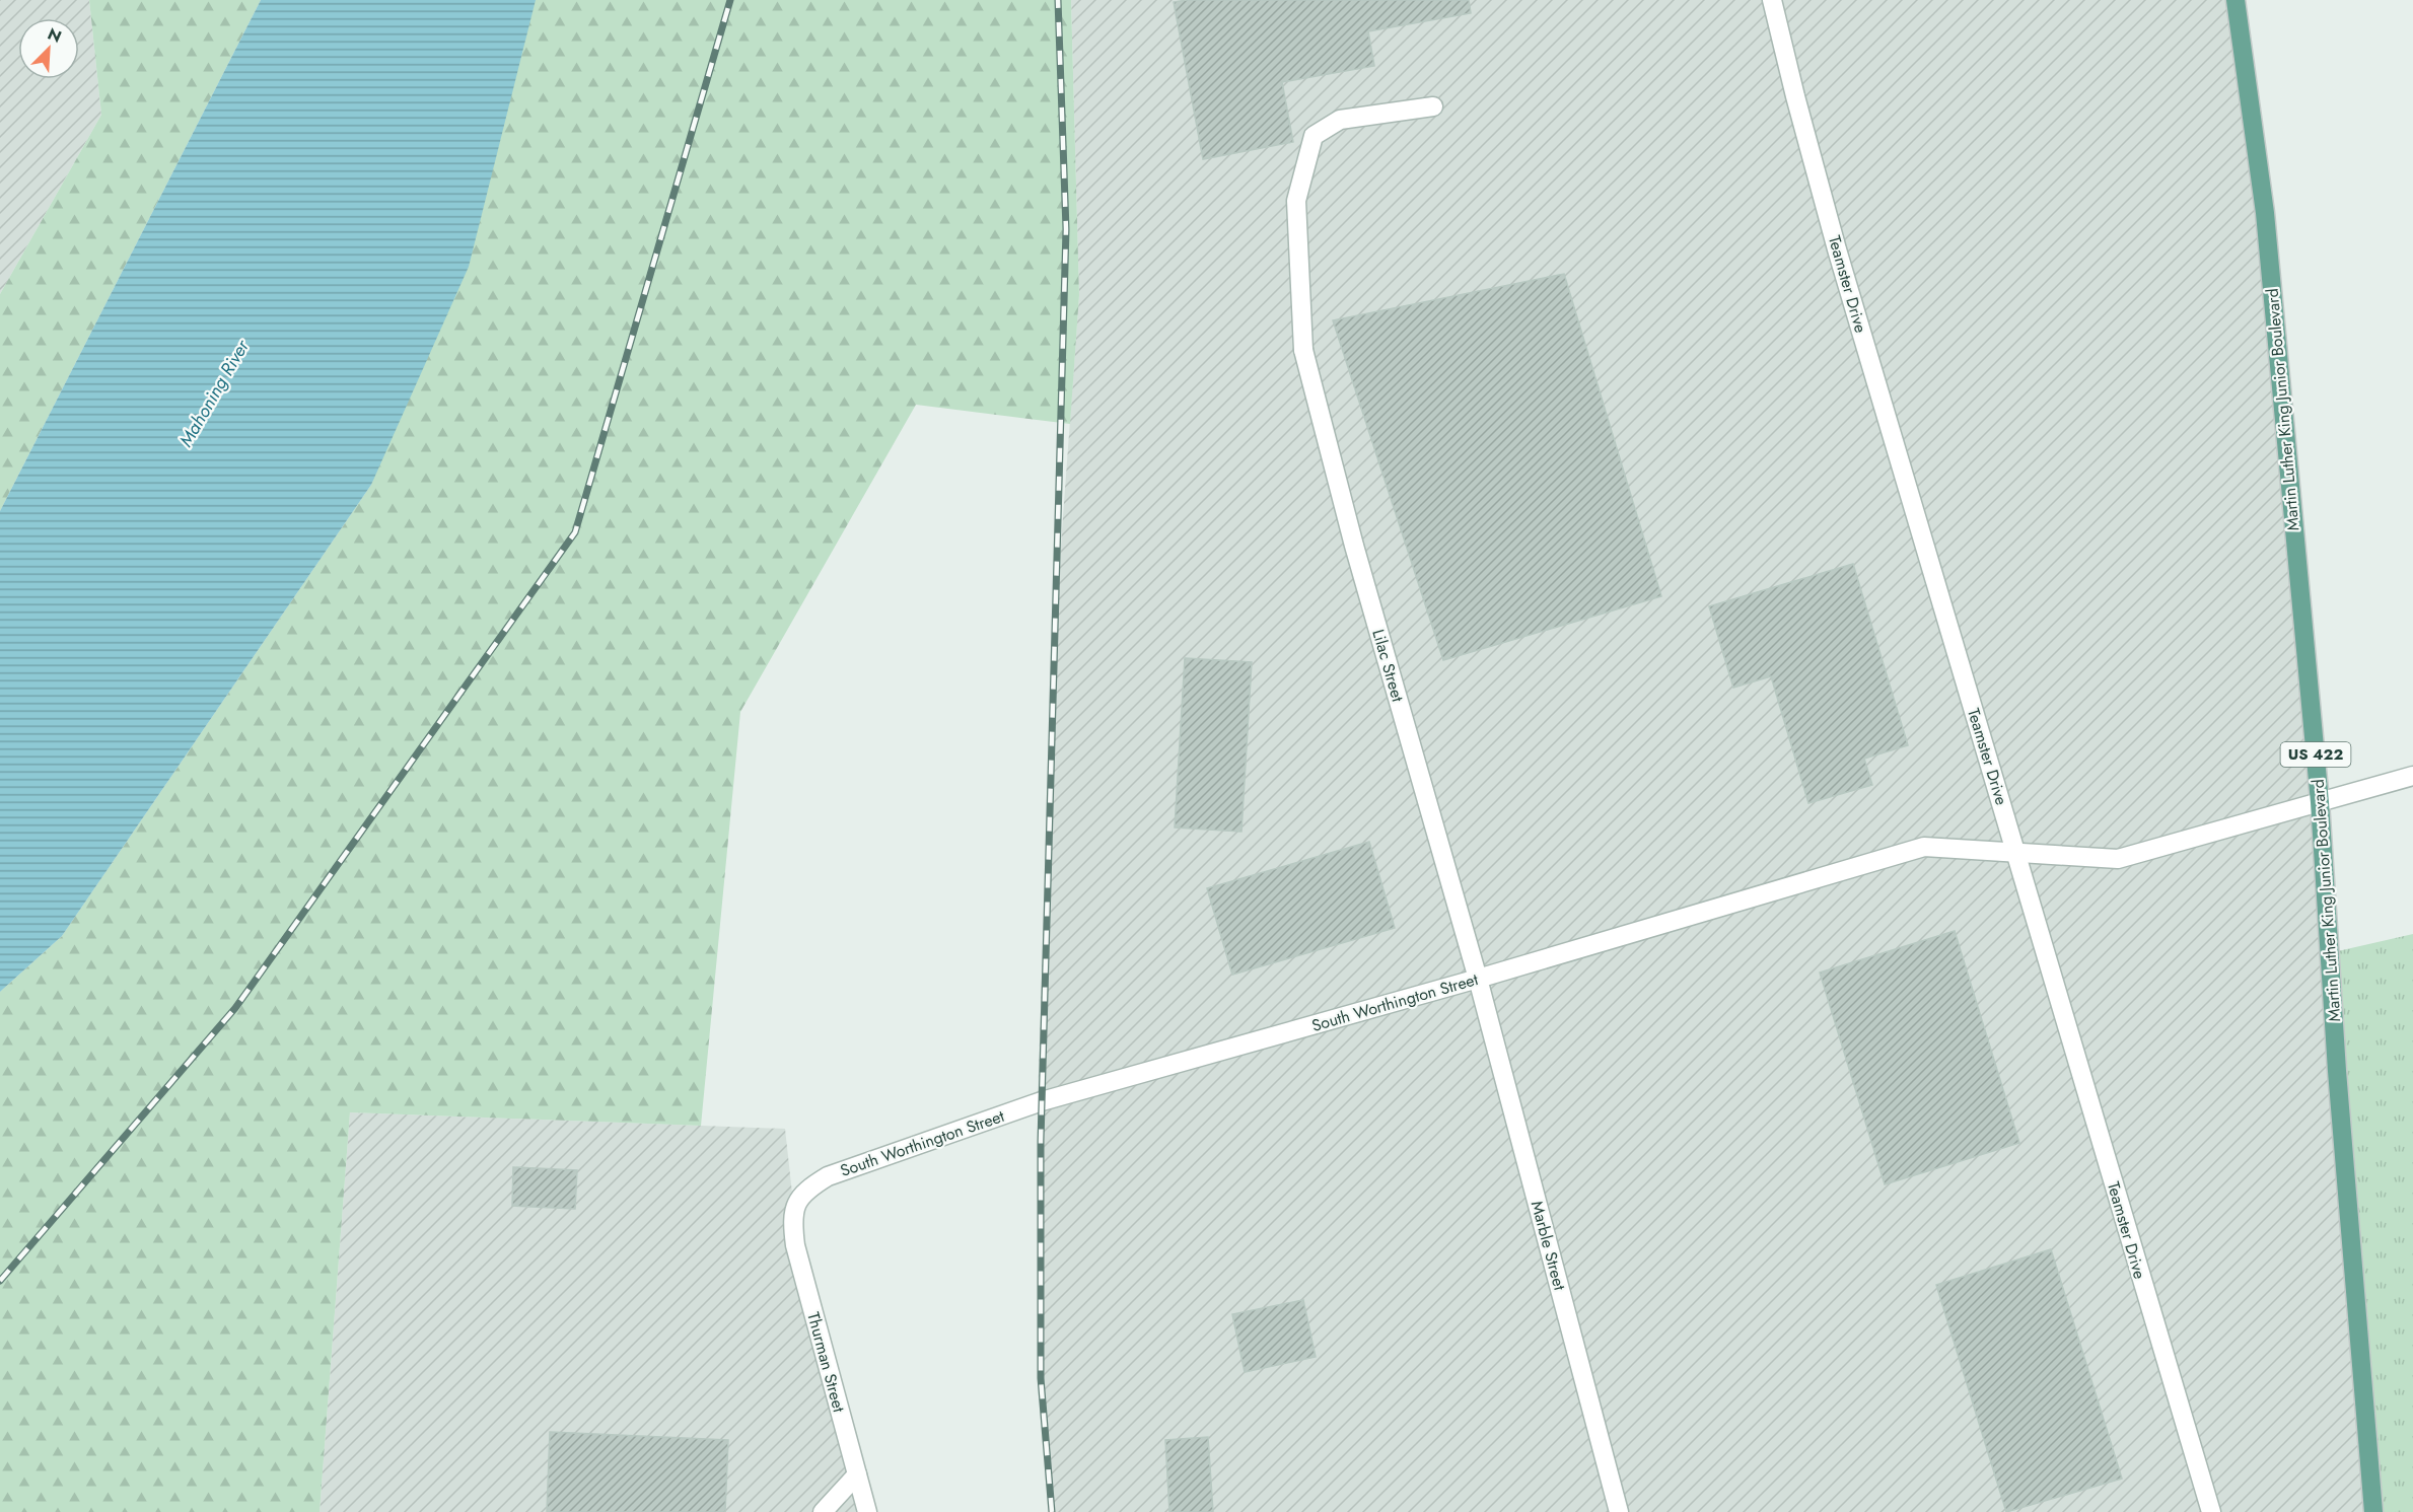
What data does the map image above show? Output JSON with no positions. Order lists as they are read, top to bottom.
{
  "streets": {
    "main road": ["Martin Luther King Junior Boulevard", "US 422"],
    "street": [
      "Teamster Drive",
      "Lilac Street",
      "South Worthington Street",
      "Marble Street",
      "Thurman Street"
    ]
  },
  "crossings": [
    ["Teamster Drive", "South Worthington Street"],
    ["Martin Luther King Junior Boulevard", "South Worthington Street"],
    ["Lilac Street", "South Worthington Street"],
    ["Lilac Street", "Marble Street"],
    ["South Worthington Street", "Marble Street"],
    ["South Worthington Street", "Thurman Street"]
  ],
  "water": ["Mahoning River"],
  "north": "top right"
}
